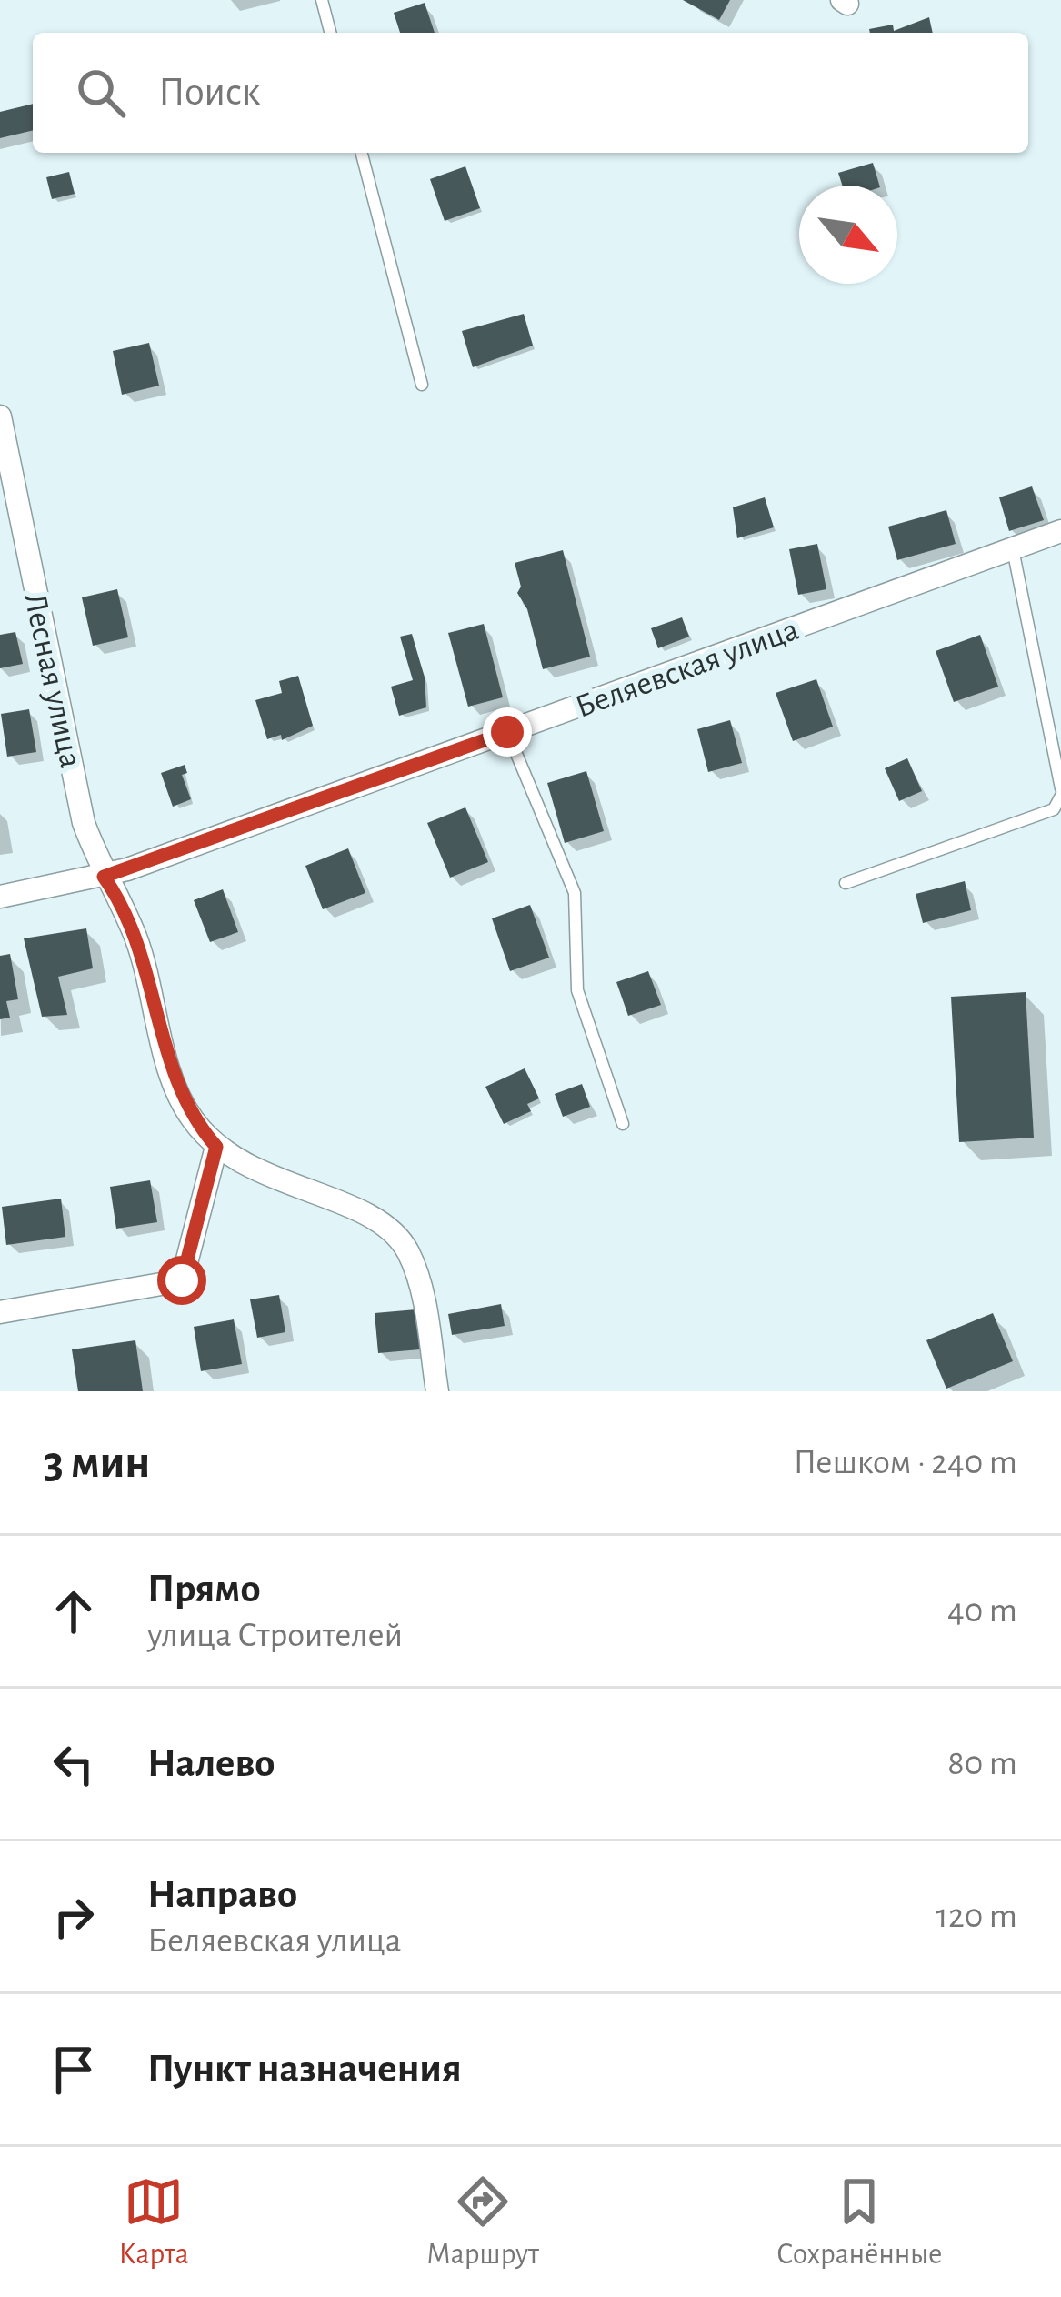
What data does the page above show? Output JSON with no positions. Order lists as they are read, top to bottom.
{
  "streets": {
    "street": ["Беляевская улица", "Лесная улица"]
  },
  "crossings": [
    ["Беляевская улица", "Лесная улица"]
  ],
  "north": "bottom right",
  "page": {
    "search": "Поиск",
    "heading": ["3 мин", "Пешком · 240 m"],
    "list": [
      ["Прямо", "улица Строителей", "40 m"],
      ["Налево", "80 m"],
      ["Направо", "Беляевская улица", "120 m"],
      "Пункт назначения"
    ],
    "nav": ["Карта", "Маршрут", "Сохранённые"]
  }
}
